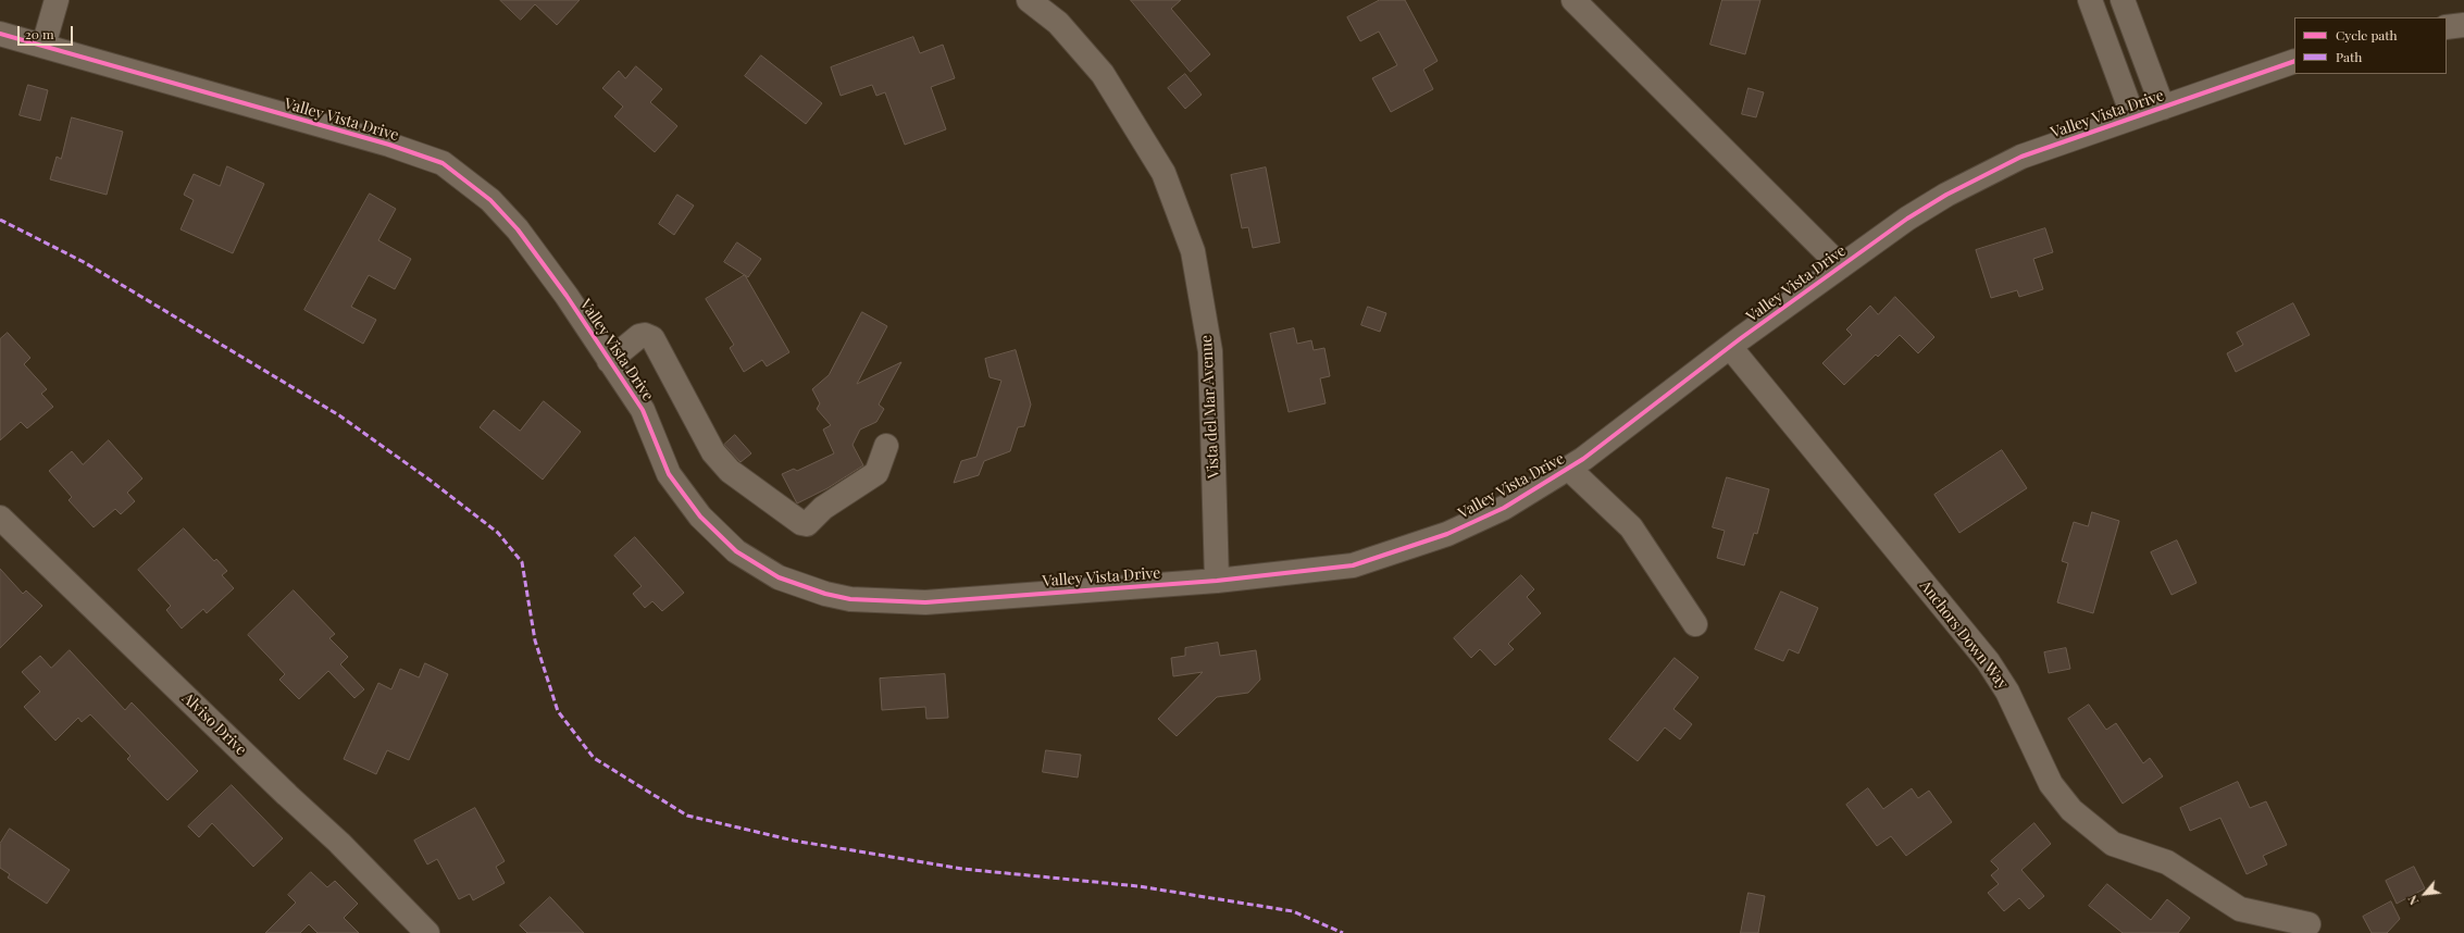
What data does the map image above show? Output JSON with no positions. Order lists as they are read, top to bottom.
{
  "streets": {
    "street": [
      "Valley Vista Drive",
      "Vista del Mar Avenue",
      "Anchors Down Way",
      "Alviso Drive"
    ]
  },
  "crossings": [
    ["Valley Vista Drive", "Vista del Mar Avenue"],
    ["Valley Vista Drive", "Anchors Down Way"]
  ],
  "legend": ["Cycle path", "Path"],
  "scale_bar": "20 m",
  "north": "bottom left"
}
